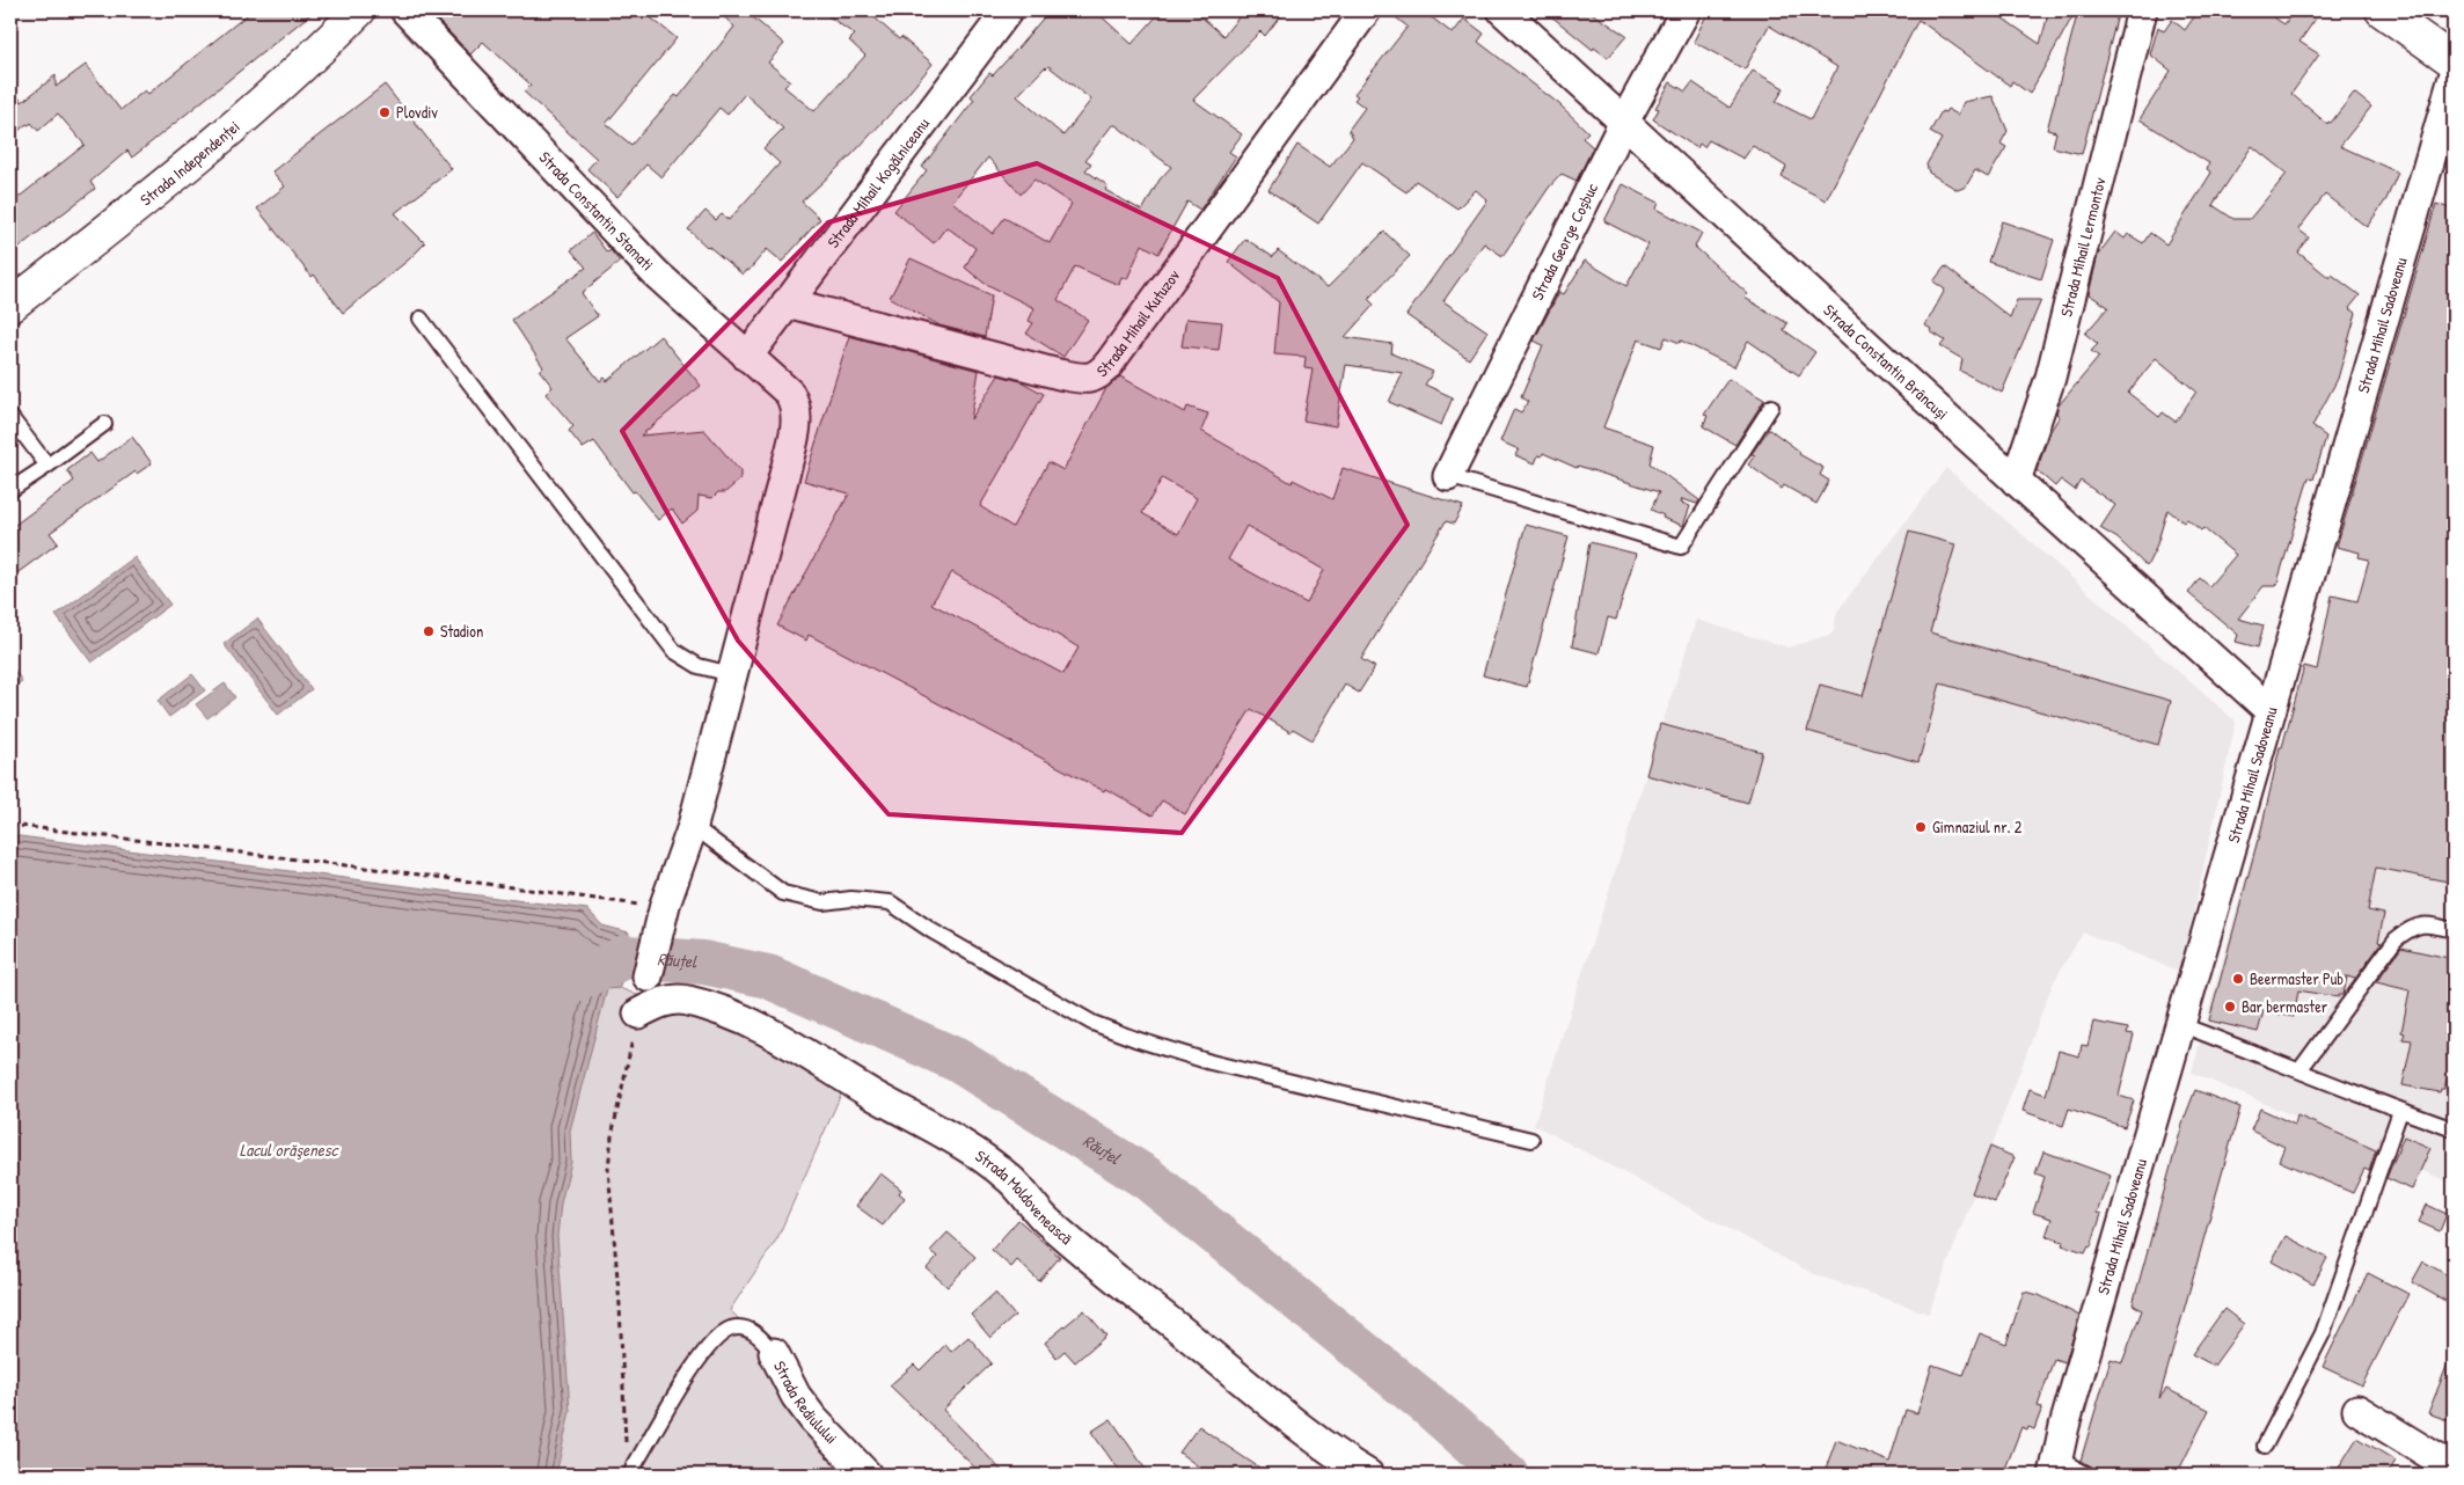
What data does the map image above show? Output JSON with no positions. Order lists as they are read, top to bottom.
{
  "streets": {
    "street": [
      "Strada Independenței",
      "Strada Mihail Kogălniceanu",
      "Strada Constantin Stamati",
      "Strada George Coșbuc",
      "Strada Mihail Lermontov",
      "Strada Mihail Kutuzov",
      "Strada Mihail Sadoveanu",
      "Strada Constantin Brâncuși",
      "Strada Moldovenească",
      "Strada Rediulului"
    ]
  },
  "crossings": [
    ["Strada Mihail Kogălniceanu", "Strada Constantin Stamati"],
    ["Strada Mihail Kogălniceanu", "Strada Mihail Kutuzov"],
    ["Strada George Coșbuc", "Strada Constantin Brâncuși"],
    ["Strada Mihail Lermontov", "Strada Constantin Brâncuși"],
    ["Strada Mihail Sadoveanu", "Strada Constantin Brâncuși"]
  ],
  "water": ["Răuțel", "Lacul orăşenesc"],
  "places": [
    "Plovdiv",
    "Stadion",
    "Gimnaziul nr. 2",
    "Beermaster Pub",
    "Bar bermaster"
  ]
}
